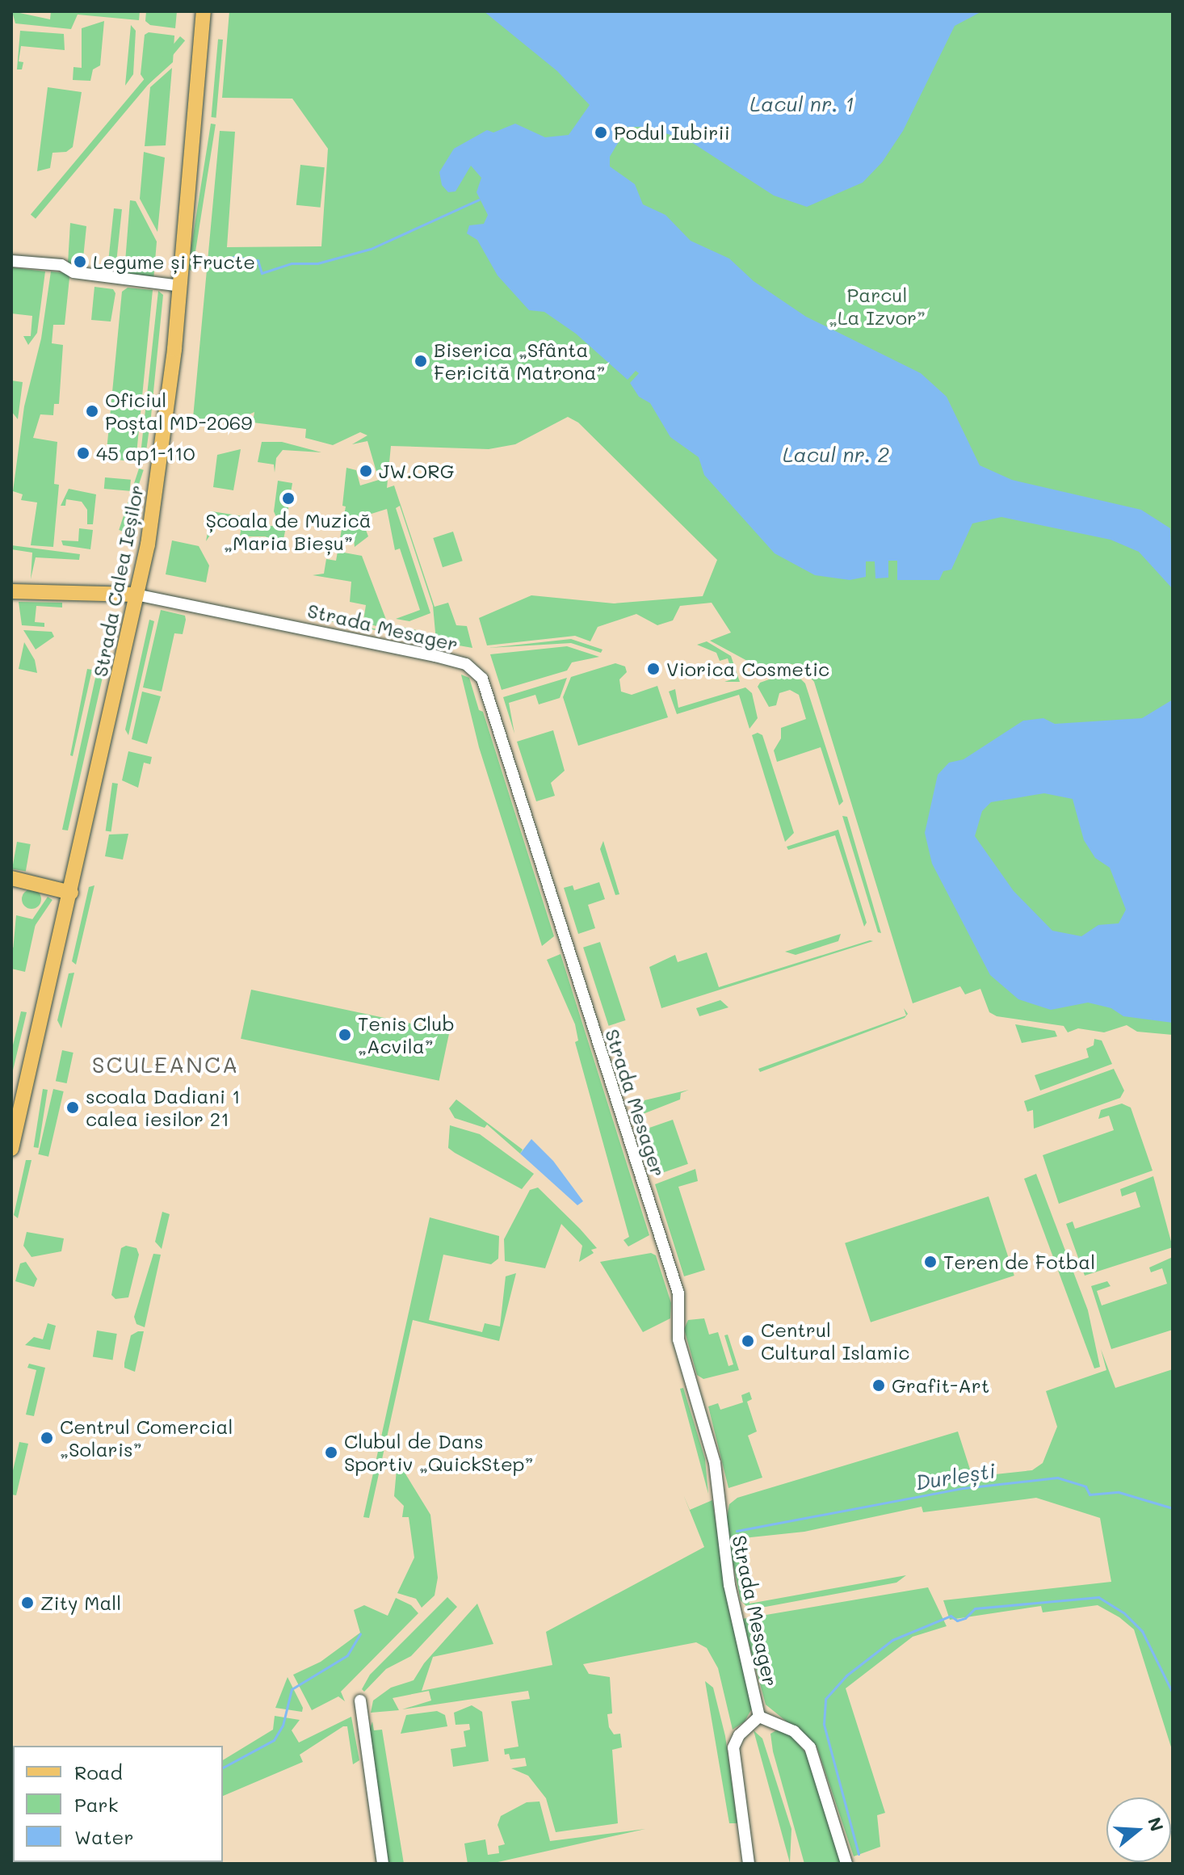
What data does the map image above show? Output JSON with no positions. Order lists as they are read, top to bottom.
{
  "streets": {
    "main road": ["Strada Calea Ieșilor"],
    "street": ["Strada Mesager"]
  },
  "crossings": [
    ["Strada Calea Ieșilor", "Strada Mesager"]
  ],
  "districts": ["SCULEANCA"],
  "water": ["Lacul nr. 1", "Lacul nr. 2", "Durlești"],
  "parks": ["Parcul „La Izvor”"],
  "places": [
    "Podul Iubirii",
    "Legume și Fructe",
    "Biserica „Sfânta Fericită Matrona”",
    "Oficiul Poștal MD-2069",
    "45 ap1-110",
    "JW.ORG",
    "Școala de Muzică „Maria Bieșu”",
    "Viorica Cosmetic",
    "Tenis Club „Acvila”",
    "scoala Dadiani 1 calea iesilor 21",
    "Teren de Fotbal",
    "Centrul Cultural Islamic",
    "Grafit-Art",
    "Centrul Comercial „Solaris”",
    "Clubul de Dans Sportiv „QuickStep”",
    "Zity Mall"
  ],
  "legend": ["Road", "Park", "Water"],
  "north": "right"
}
